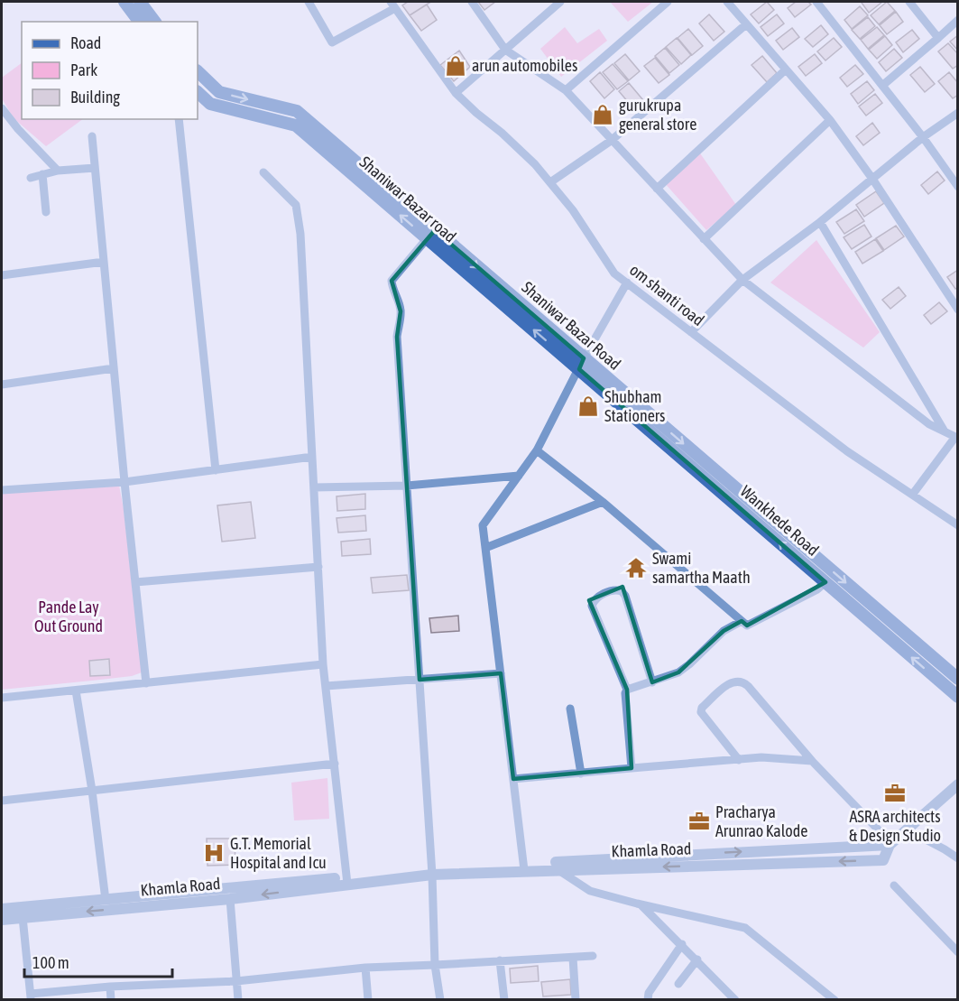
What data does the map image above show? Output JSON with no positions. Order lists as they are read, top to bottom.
{
  "streets": {
    "main road": ["Shaniwar Bazar road", "Shaniwar Bazar Road", "Wankhede Road"],
    "street": ["om shanti road", "Khamla Road"]
  },
  "crossings": [
    ["Shaniwar Bazar road", "Shaniwar Bazar Road"],
    ["Shaniwar Bazar road", "Wankhede Road"],
    ["Shaniwar Bazar Road", "Wankhede Road"]
  ],
  "one_way": ["Shaniwar Bazar road", "Shaniwar Bazar Road", "Wankhede Road"],
  "parks": ["Pande Lay Out Ground"],
  "places": {
    "shop": ["arun automobiles", "gurukrupa general store", "Shubham Stationers"],
    "temple": ["Swami samartha Maath"],
    "office": ["ASRA architects & Design Studio", "Pracharya Arunrao Kalode"],
    "hospital": ["G.T. Memorial Hospital and Icu"]
  },
  "legend": ["Road", "Park", "Building"],
  "scale_bar": "100 m"
}
